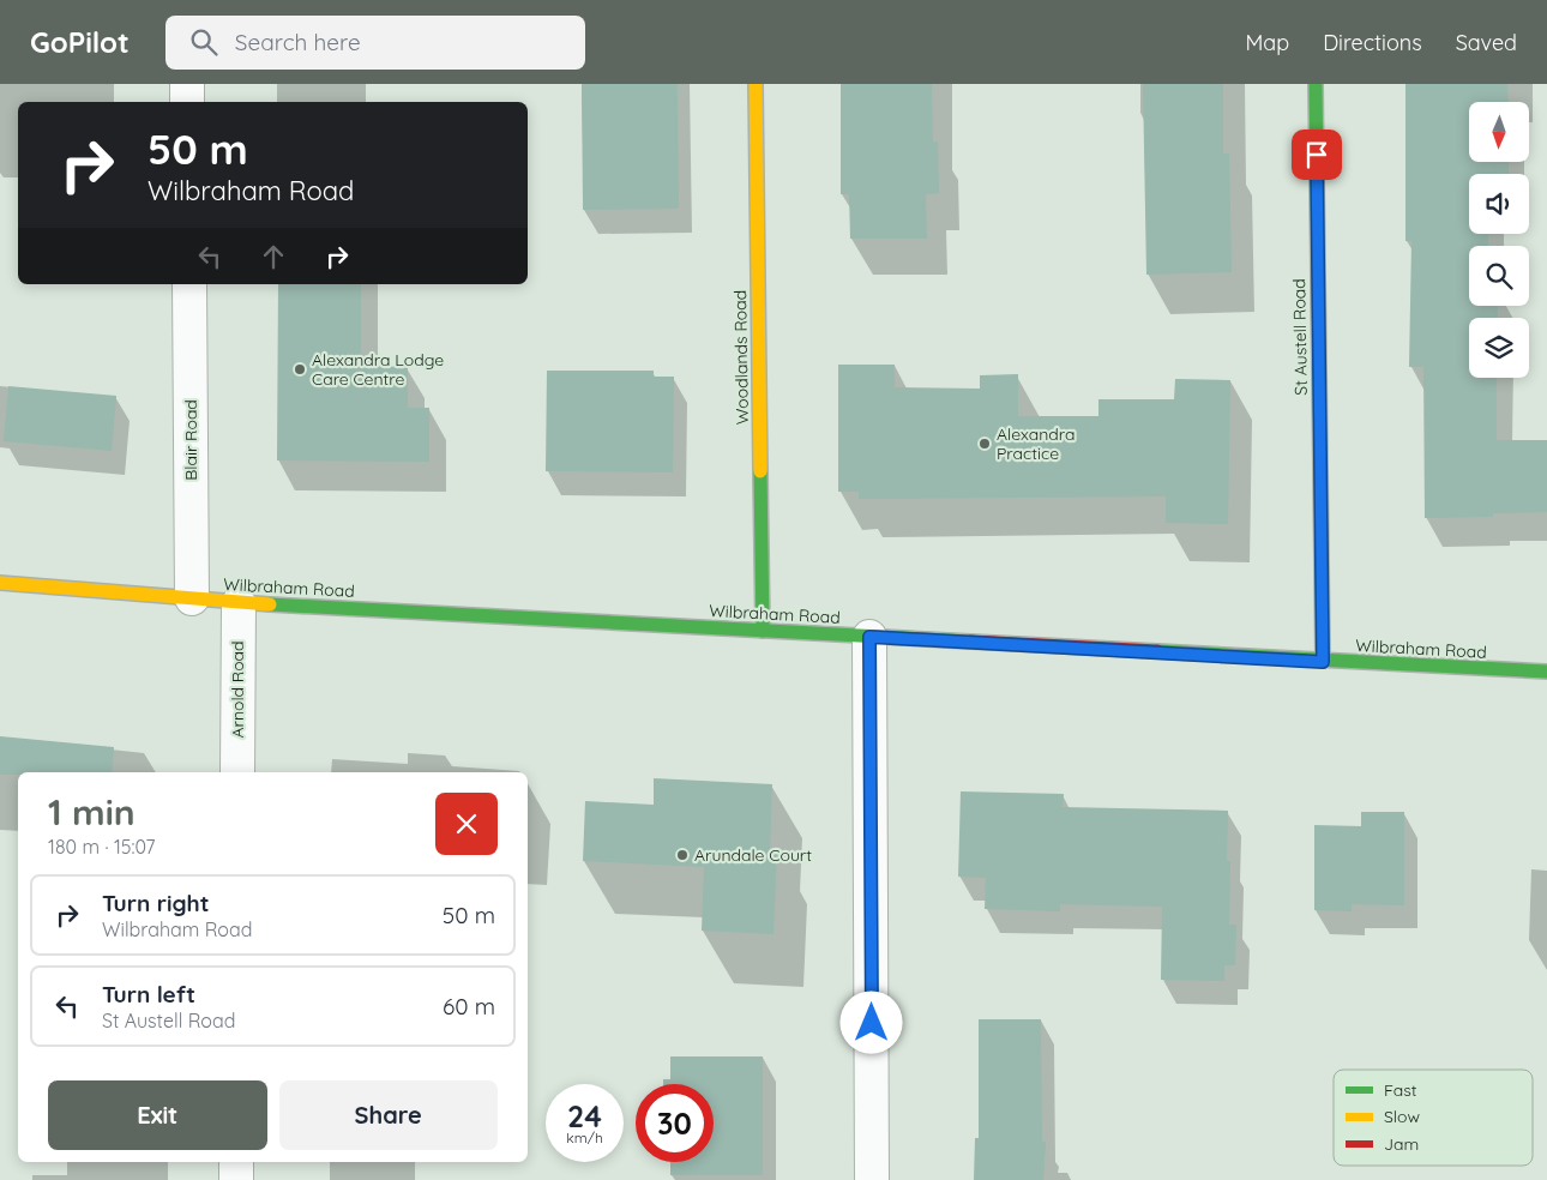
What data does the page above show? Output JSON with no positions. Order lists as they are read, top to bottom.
{
  "streets": {
    "main road": ["St Austell Road", "Woodlands Road", "Wilbraham Road"],
    "street": ["Blair Road", "Arnold Road"]
  },
  "crossings": [
    ["St Austell Road", "Wilbraham Road"],
    ["Woodlands Road", "Wilbraham Road"],
    ["Blair Road", "Wilbraham Road"],
    ["Wilbraham Road", "Arnold Road"]
  ],
  "places": ["Alexandra Lodge Care Centre", "Alexandra Practice", "Arundale Court"],
  "legend": ["Fast", "Slow", "Jam"],
  "north": "bottom",
  "page": {
    "header": "GoPilot",
    "search": "Search here",
    "nav": ["Map", "Directions", "Saved"],
    "turn": ["50 m", "Wilbraham Road"],
    "heading": ["1 min", "180 m · 15:07"],
    "list": [
      {
        "name": "Turn right",
        "note": "Wilbraham Road",
        "value": "50 m"
      },
      {
        "name": "Turn left",
        "note": "St Austell Road",
        "value": "60 m"
      }
    ],
    "buttons": ["Exit", "Share"],
    "speed": "24 km/h",
    "limit": "30"
  }
}
